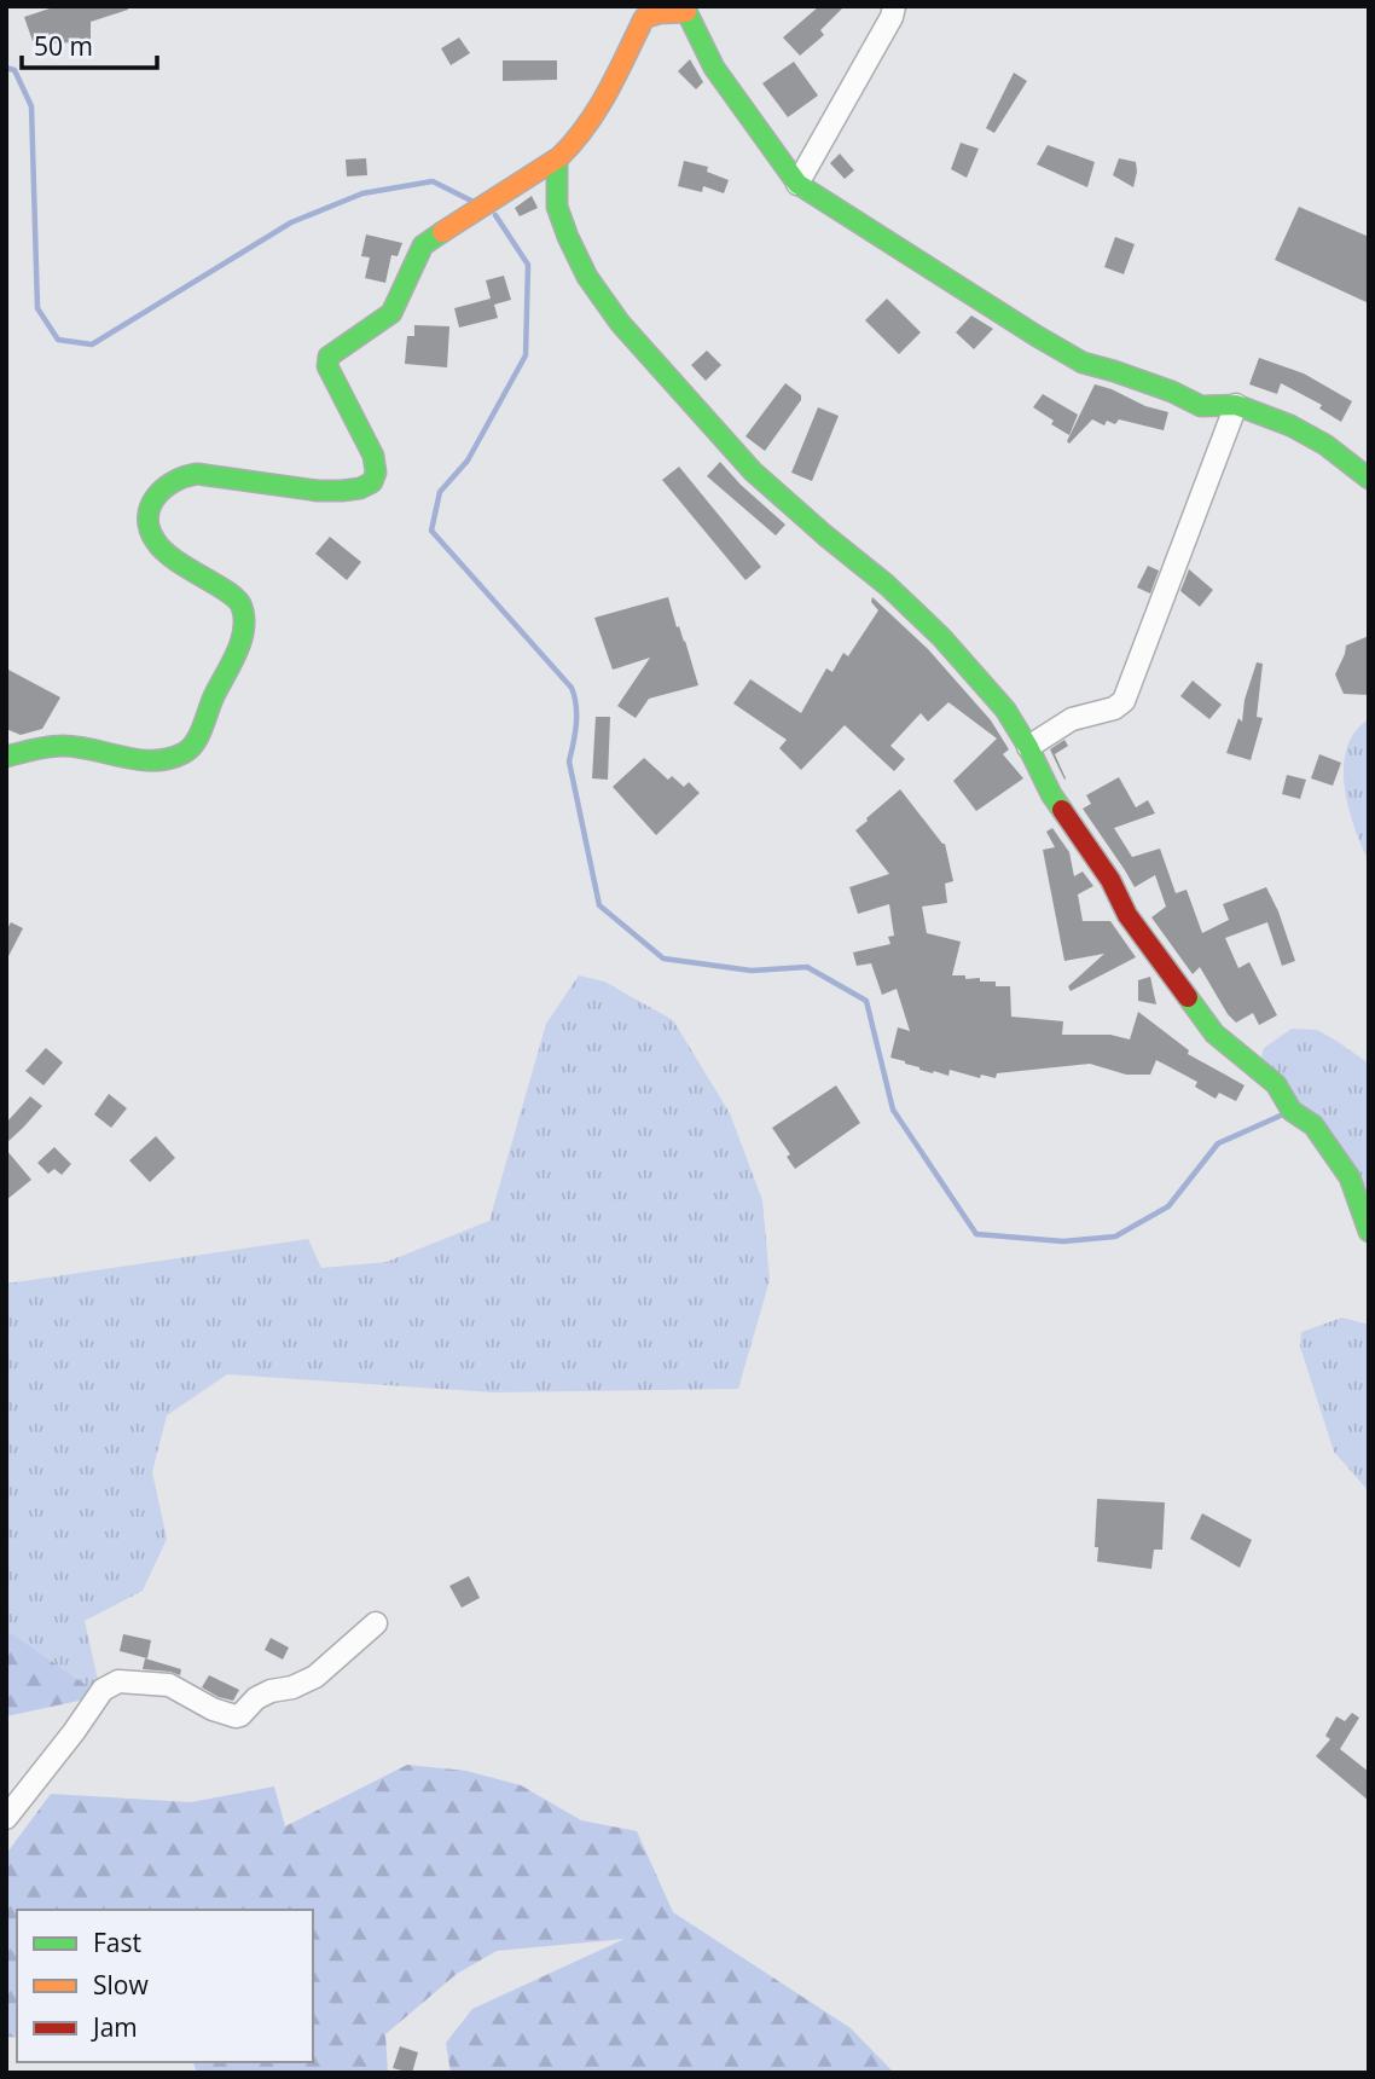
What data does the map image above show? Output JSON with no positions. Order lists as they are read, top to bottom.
{
  "legend": ["Fast", "Slow", "Jam"],
  "scale_bar": "50 m"
}
